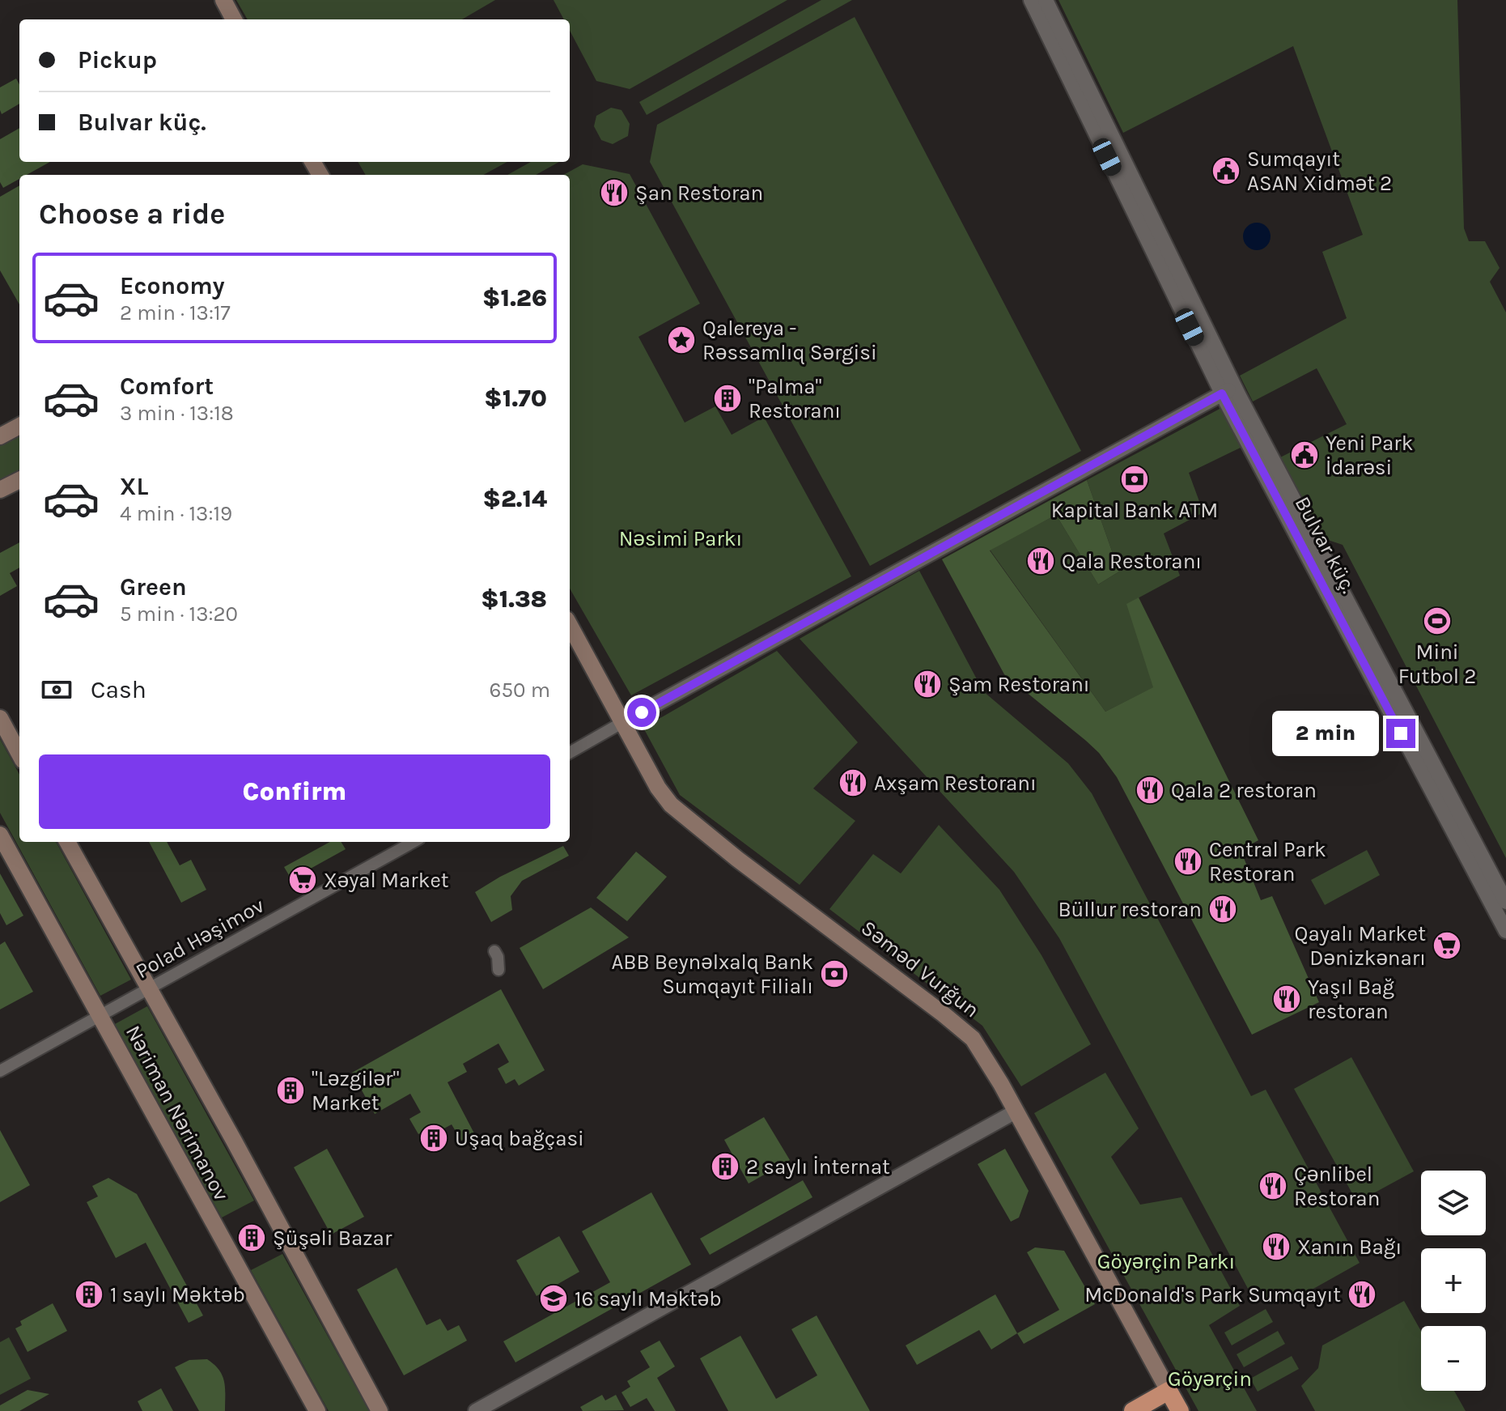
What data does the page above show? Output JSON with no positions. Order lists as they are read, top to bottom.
{
  "streets": {
    "highway": ["Səməd Vurğun"],
    "main road": ["Nəriman Nərimanov"],
    "street": ["Bulvar küç.", "Polad Həşimov"]
  },
  "crossings": [
    ["Polad Həşimov", "Nəriman Nərimanov"]
  ],
  "parks": ["Nəsimi Parkı", "Göyərçin Parkı", "Göyərçin"],
  "places": {
    "public building": ["Sumqayıt ASAN Xidmət 2", "Yeni Park İdarəsi"],
    "restaurant": [
      "Şan Restoran",
      "Qala Restoranı",
      "Şam Restoranı",
      "Axşam Restoranı",
      "Qala 2 restoran",
      "Central Park Restoran",
      "Büllur restoran",
      "Yaşıl Bağ restoran",
      "Çənlibel Restoran",
      "Xanın Bağı",
      "McDonald's Park Sumqayıt"
    ],
    "place": ["Qalereya - Rəssamlıq Sərgisi"],
    "building": [
      "\"Palma\" Restoranı",
      "\"Ləzgilər\" Market",
      "Uşaq bağçasi",
      "2 saylı İnternat",
      "Şüşəli Bazar",
      "1 saylı Məktəb"
    ],
    "bank": ["Kapital Bank ATM", "ABB Beynəlxalq Bank Sumqayıt Filialı"],
    "sports": ["Mini Futbol 2"],
    "supermarket": ["Xəyal Market", "Qayalı Market Dənizkənarı"],
    "school or university": ["16 saylı Məktəb"]
  },
  "page": {
    "banner": ["Pickup", "Bulvar küç."],
    "heading": "Choose a ride",
    "list": [
      {
        "name": "Economy",
        "note": "2 min · 13:17",
        "value": "$1.26"
      },
      {
        "name": "Comfort",
        "note": "3 min · 13:18",
        "value": "$1.70"
      },
      {
        "name": "XL",
        "note": "4 min · 13:19",
        "value": "$2.14"
      },
      {
        "name": "Green",
        "note": "5 min · 13:20",
        "value": "$1.38"
      }
    ],
    "pay": ["Cash", "650 m"],
    "bubble": "2 min",
    "buttons": "Confirm",
    "map_buttons": ["+", "−"]
  }
}
